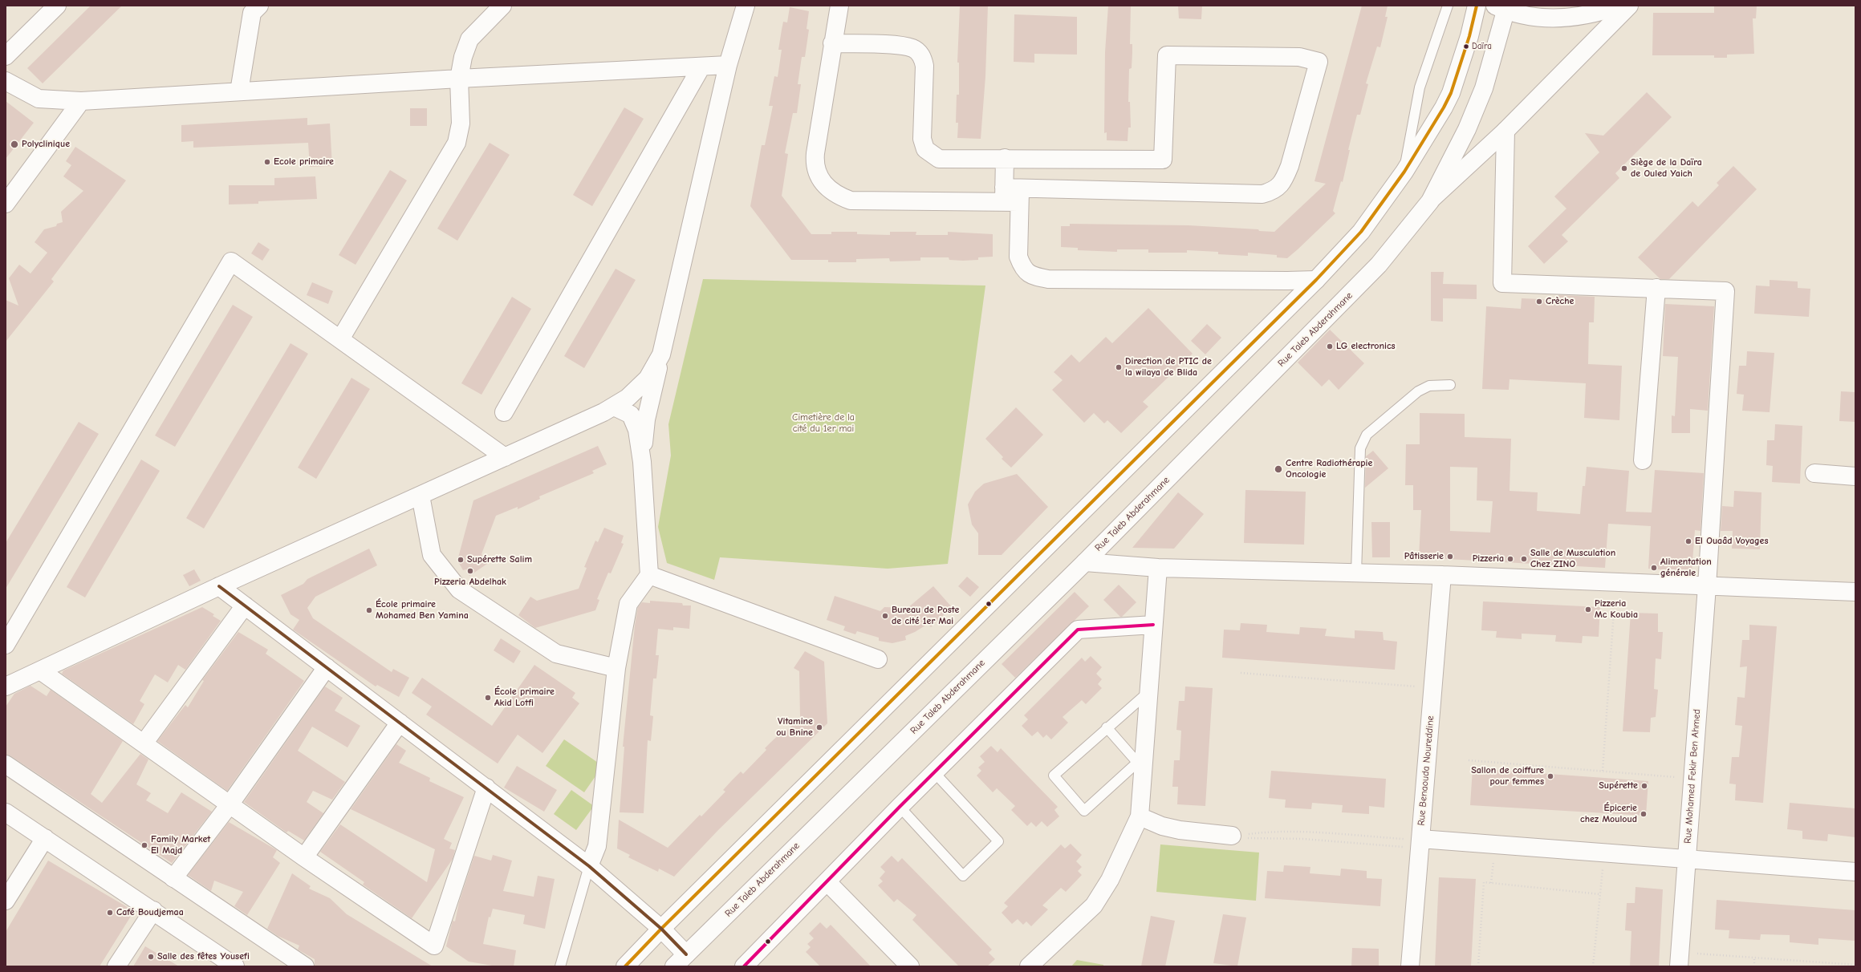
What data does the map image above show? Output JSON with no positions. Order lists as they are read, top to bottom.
{
  "streets": {
    "street": ["Rue Taleb Abderahmane", "Rue Benaouda Noureddine", "Rue Mohamed Fekir Ben Ahmed"]
  },
  "parks": ["Cimetière de la cité du 1er mai"],
  "places": [
    "Daïra",
    "Polyclinique",
    "Ecole primaire",
    "Siège de la Daïra de Ouled Yaich",
    "Crèche",
    "LG electronics",
    "Direction de PTIC de la wilaya de Blida",
    "Centre Radiothérapie Oncologie",
    "El Ouaâd Voyages",
    "Pâtisserie",
    "Pizzeria",
    "Salle de Musculation Chez ZINO",
    "Supérette Salim",
    "Alimentation générale",
    "Pizzeria Abdelhak",
    "Pizzeria Mc Koubia",
    "École primaire Mohamed Ben Yamina",
    "Bureau de Poste de cité 1er Mai",
    "École primaire Akid Lotfi",
    "Vitamine ou Bnine",
    "Sallon de coiffure pour femmes",
    "Supérette",
    "Épicerie chez Mouloud",
    "Family Market El Majd",
    "Café Boudjemaa",
    "Salle des fêtes Yousefi"
  ]
}
